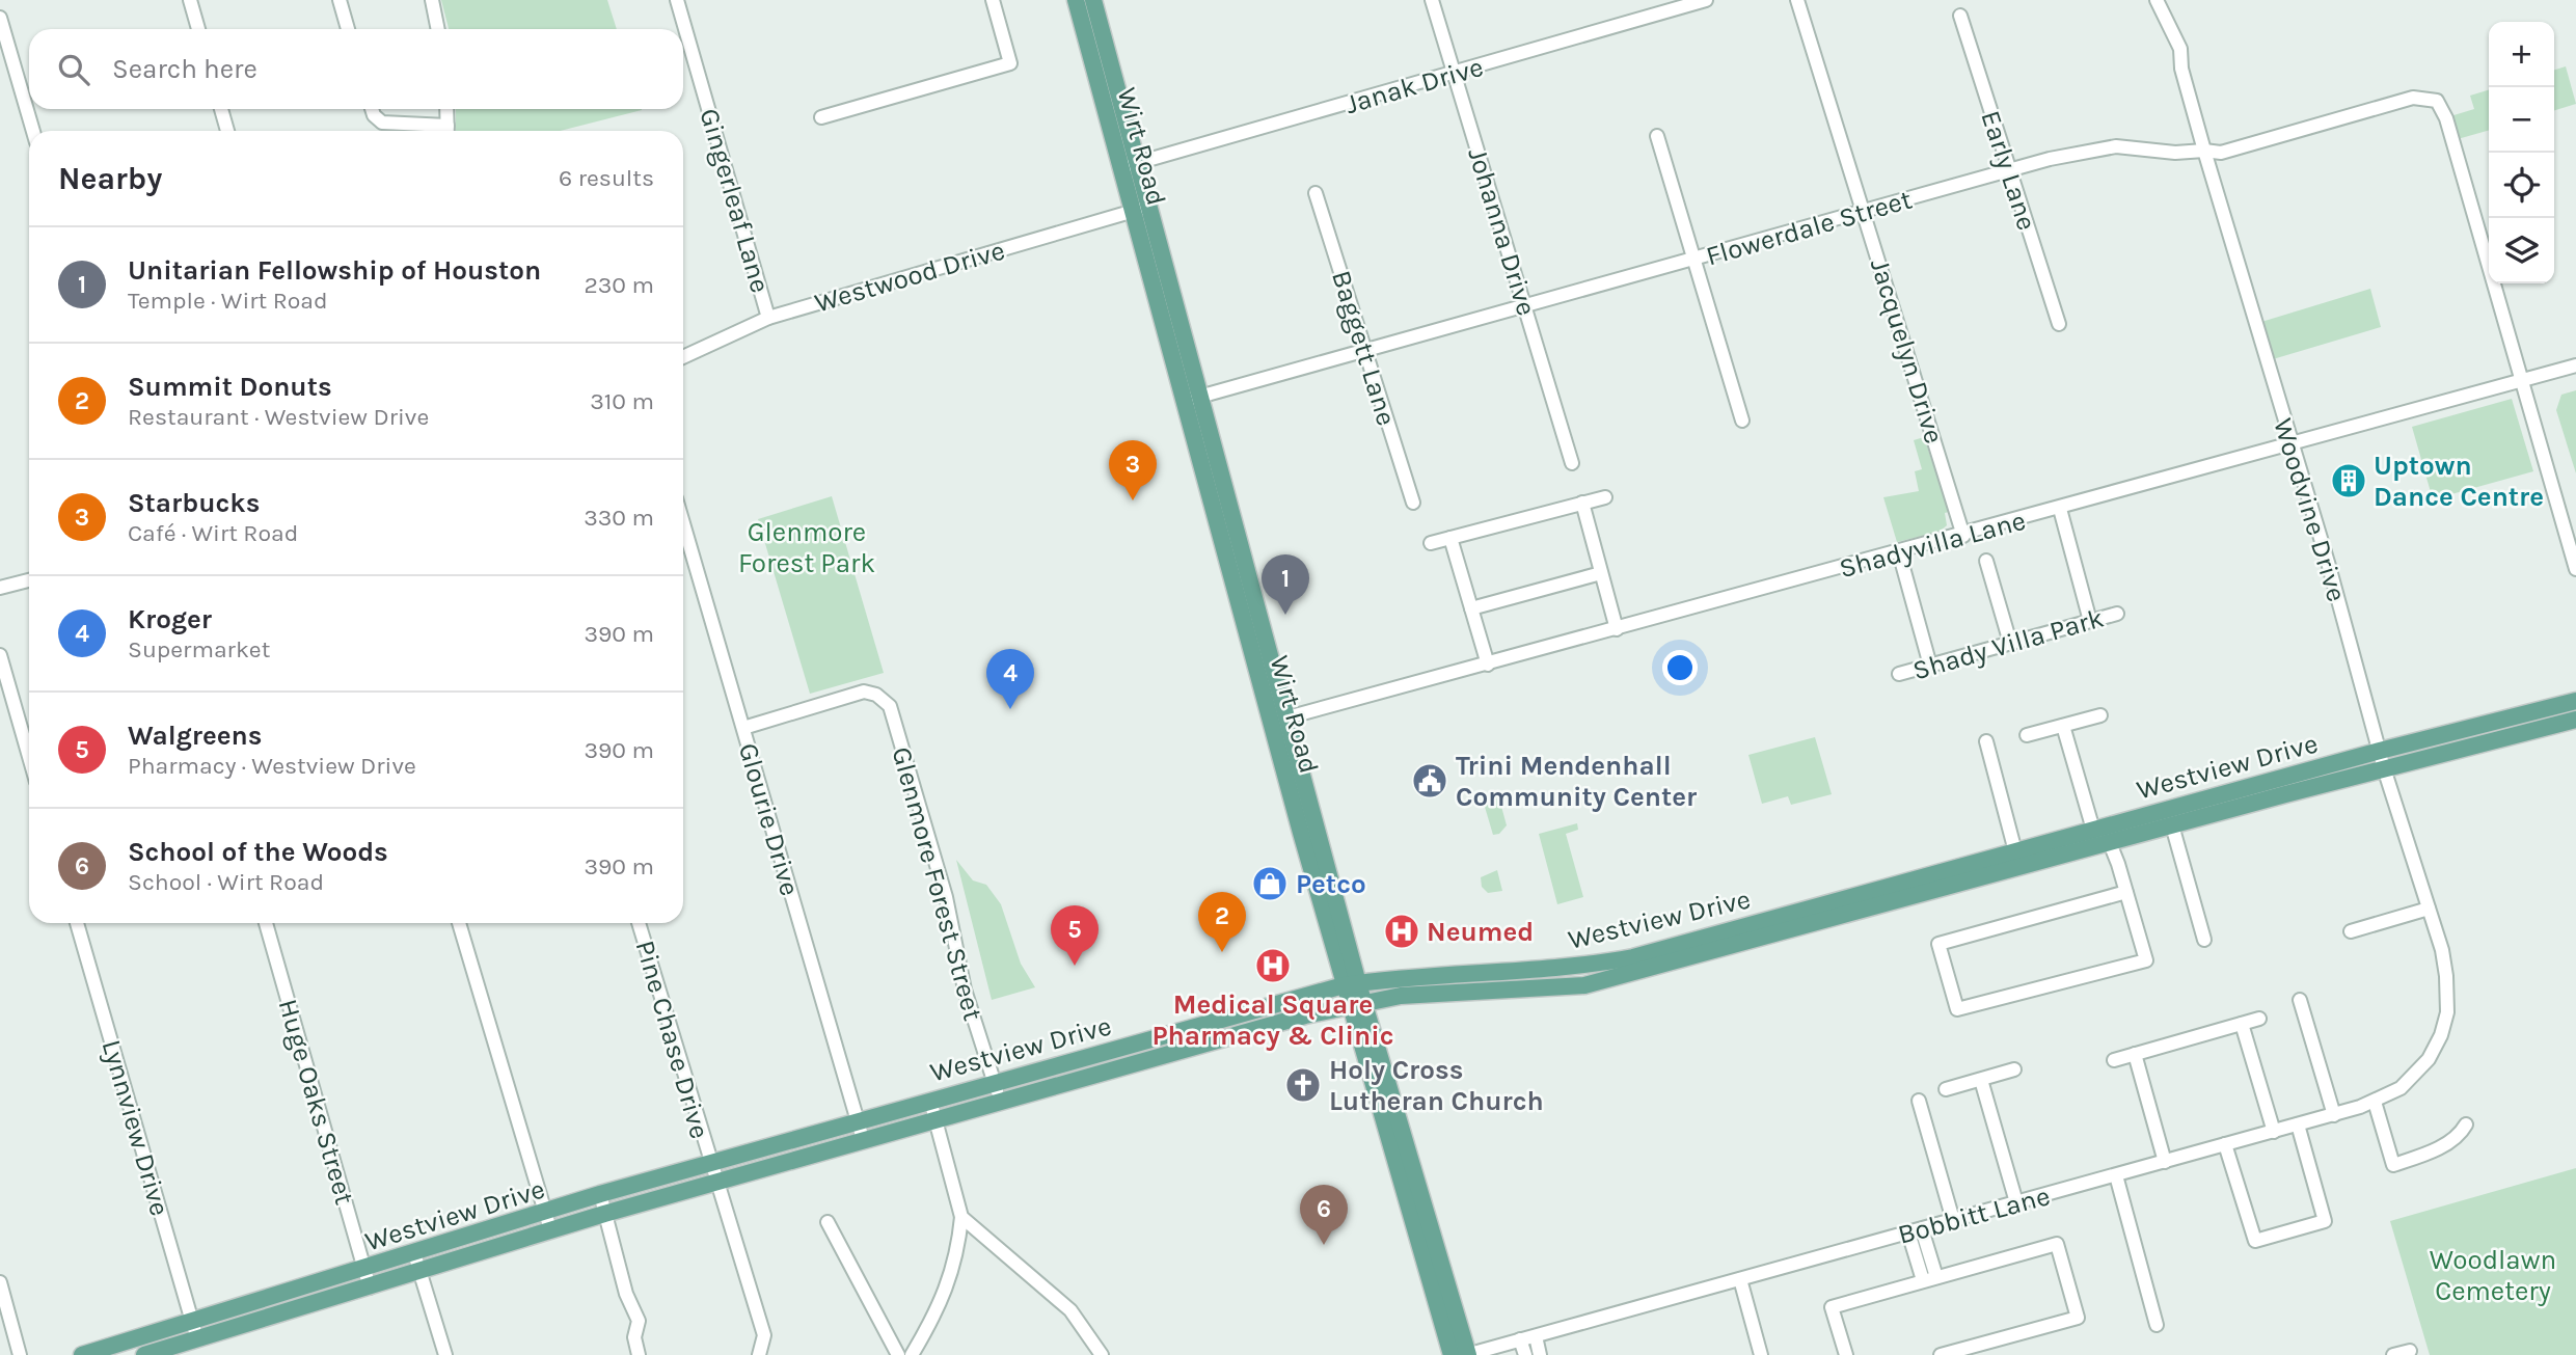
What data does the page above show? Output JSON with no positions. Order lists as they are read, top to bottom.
{
  "streets": {
    "main road": ["Wirt Road", "Westview Drive"],
    "street": [
      "Janak Drive",
      "Early Lane",
      "Gingerleaf Lane",
      "Flowerdale Street",
      "Johanna Drive",
      "Westwood Drive",
      "Baggett Lane",
      "Jacquelyn Drive",
      "Woodvine Drive",
      "Shadyvilla Lane",
      "Shady Villa Park",
      "Glourie Drive",
      "Glenmore Forest Street",
      "Pine Chase Drive",
      "Huge Oaks Street",
      "Lynnview Drive",
      "Bobbitt Lane"
    ]
  },
  "crossings": [
    ["Janak Drive", "Wirt Road"],
    ["Janak Drive", "Johanna Drive"],
    ["Wirt Road", "Flowerdale Street"],
    ["Wirt Road", "Westwood Drive"],
    ["Wirt Road", "Shadyvilla Lane"],
    ["Wirt Road", "Westview Drive"],
    ["Wirt Road", "Bobbitt Lane"],
    ["Early Lane", "Flowerdale Street"],
    ["Gingerleaf Lane", "Westwood Drive"],
    ["Flowerdale Street", "Johanna Drive"],
    ["Flowerdale Street", "Baggett Lane"],
    ["Flowerdale Street", "Jacquelyn Drive"],
    ["Flowerdale Street", "Woodvine Drive"],
    ["Flowerdale Street", "Shadyvilla Lane"],
    ["Jacquelyn Drive", "Shadyvilla Lane"],
    ["Woodvine Drive", "Shadyvilla Lane"],
    ["Woodvine Drive", "Westview Drive"],
    ["Woodvine Drive", "Bobbitt Lane"],
    ["Westview Drive", "Glourie Drive"],
    ["Westview Drive", "Glenmore Forest Street"],
    ["Westview Drive", "Pine Chase Drive"],
    ["Westview Drive", "Huge Oaks Street"],
    ["Westview Drive", "Lynnview Drive"],
    ["Glourie Drive", "Glenmore Forest Street"]
  ],
  "parks": ["Glenmore Forest Park", "Woodlawn Cemetery"],
  "places": {
    "building": ["Uptown Dance Centre"],
    "public building": ["Trini Mendenhall Community Center"],
    "shop": ["Petco"],
    "hospital": ["Neumed", "Medical Square Pharmacy & Clinic"],
    "church": ["Holy Cross Lutheran Church"]
  },
  "page": {
    "map_buttons": ["+", "−"],
    "search": "Search here",
    "heading": ["Nearby", "6 results"],
    "list": [
      {
        "mark": "1",
        "name": "Unitarian Fellowship of Houston",
        "note": "Temple · Wirt Road",
        "value": "230 m"
      },
      {
        "mark": "2",
        "name": "Summit Donuts",
        "note": "Restaurant · Westview Drive",
        "value": "310 m"
      },
      {
        "mark": "3",
        "name": "Starbucks",
        "note": "Café · Wirt Road",
        "value": "330 m"
      },
      {
        "mark": "4",
        "name": "Kroger",
        "note": "Supermarket",
        "value": "390 m"
      },
      {
        "mark": "5",
        "name": "Walgreens",
        "note": "Pharmacy · Westview Drive",
        "value": "390 m"
      },
      {
        "mark": "6",
        "name": "School of the Woods",
        "note": "School · Wirt Road",
        "value": "390 m"
      }
    ],
    "pins": [
      "3",
      "1",
      "4",
      "2",
      "5",
      "6"
    ]
  }
}
